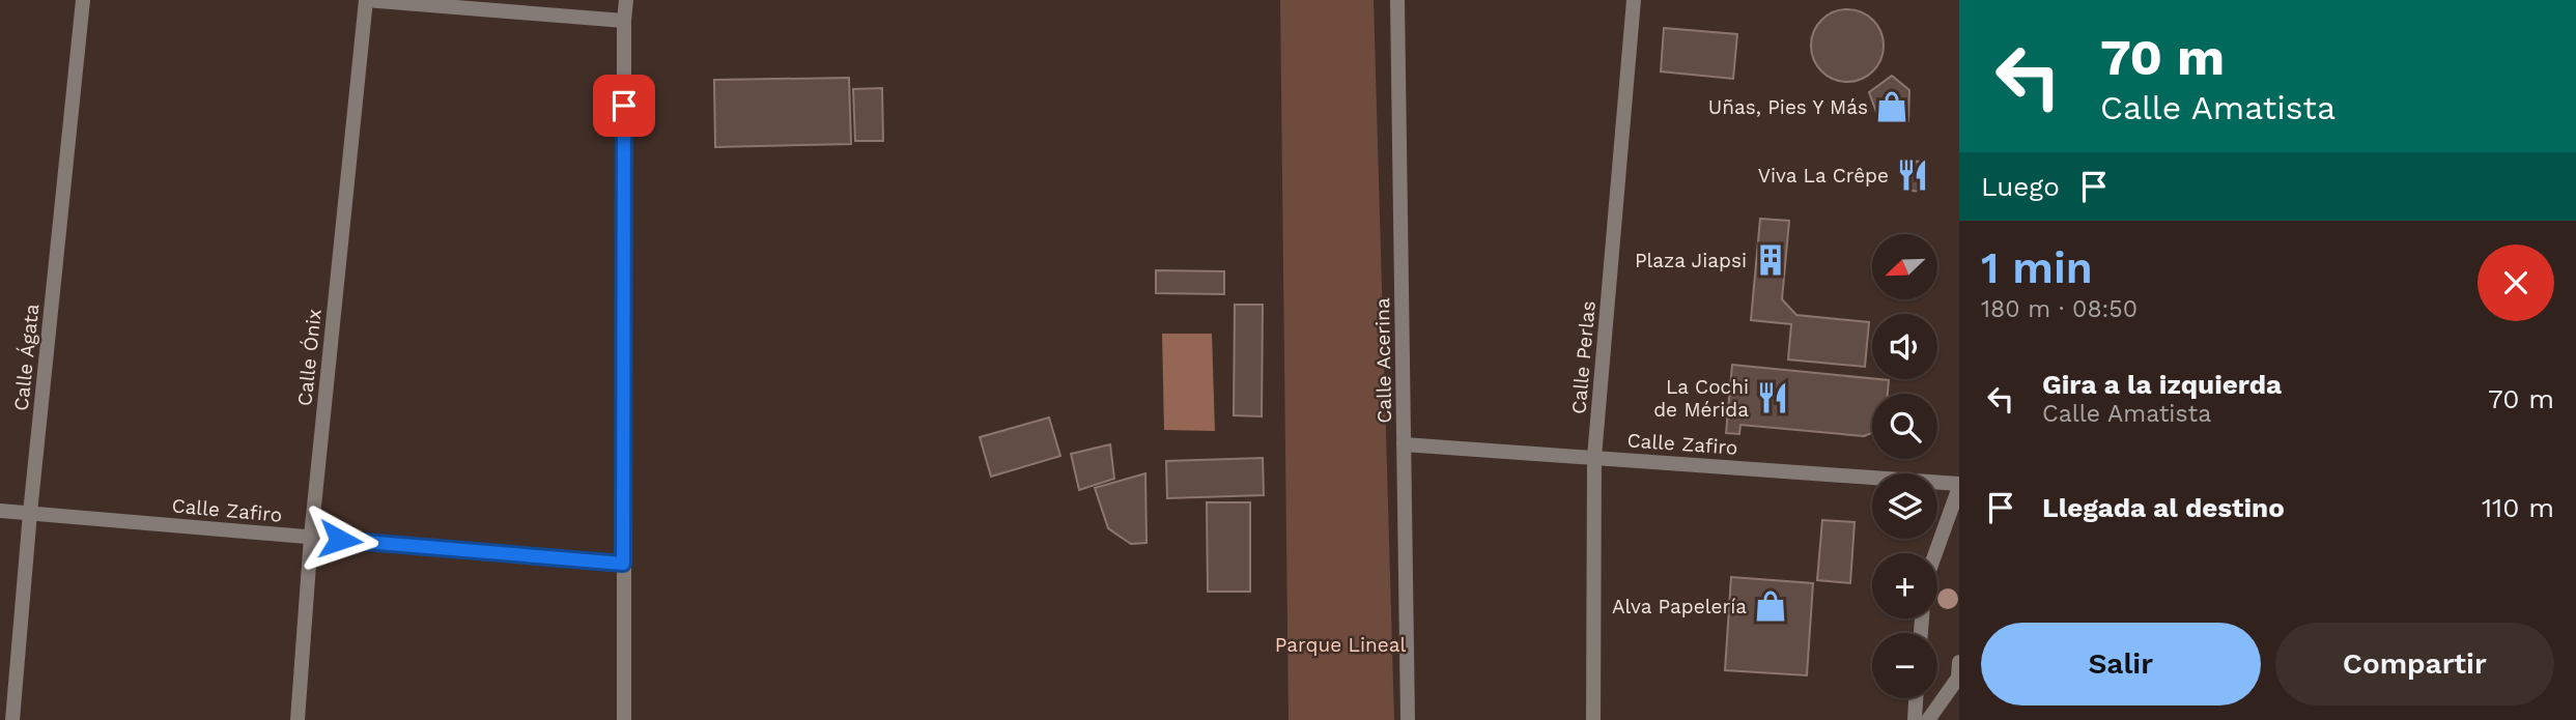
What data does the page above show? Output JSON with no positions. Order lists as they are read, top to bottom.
{
  "streets": {
    "street": [
      "Calle Ágata",
      "Calle Ónix",
      "Calle Perlas",
      "Calle Acerina",
      "Calle Zafiro"
    ]
  },
  "crossings": [
    ["Calle Ágata", "Calle Zafiro"],
    ["Calle Ónix", "Calle Zafiro"],
    ["Calle Perlas", "Calle Zafiro"],
    ["Calle Acerina", "Calle Zafiro"]
  ],
  "parks": ["Parque Lineal"],
  "places": {
    "shop": ["Uñas, Pies Y Más", "Alva Papelería"],
    "restaurant": ["Viva La Crêpe", "La Cochi de Mérida"],
    "building": ["Plaza Jiapsi"]
  },
  "north": "bottom left",
  "page": {
    "turn": ["70 m", "Calle Amatista"],
    "then": "Luego",
    "heading": ["1 min", "180 m · 08:50"],
    "map_buttons": ["+", "−"],
    "list": [
      {
        "name": "Gira a la izquierda",
        "note": "Calle Amatista",
        "value": "70 m"
      },
      {
        "name": "Llegada al destino",
        "value": "110 m"
      }
    ],
    "buttons": ["Salir", "Compartir"]
  }
}
